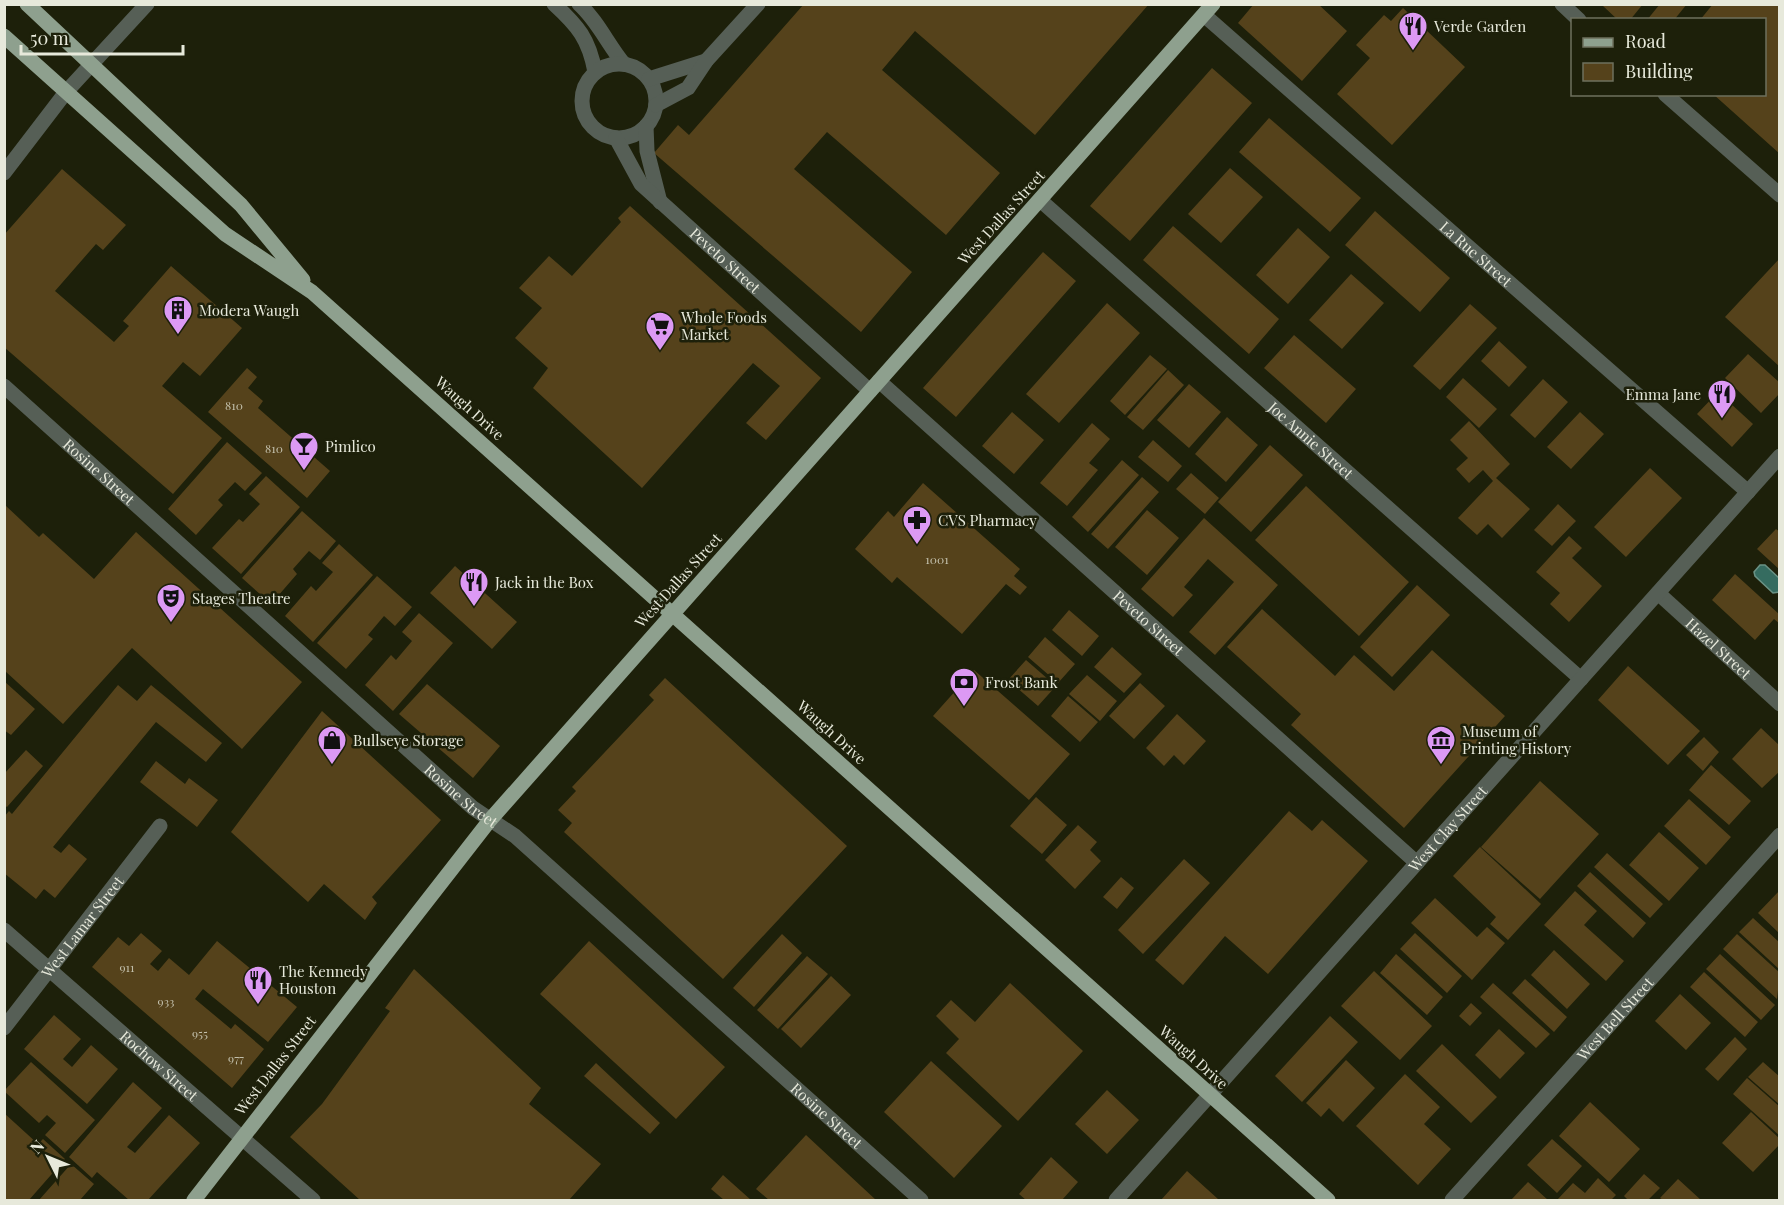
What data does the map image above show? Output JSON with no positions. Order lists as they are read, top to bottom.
{
  "streets": {
    "main road": ["West Dallas Street", "Waugh Drive"],
    "street": [
      "La Rue Street",
      "Peveto Street",
      "Joe Annie Street",
      "Rosine Street",
      "Hazel Street",
      "West Clay Street",
      "West Lamar Street",
      "West Bell Street",
      "Rochow Street"
    ]
  },
  "crossings": [
    ["West Dallas Street", "La Rue Street"],
    ["West Dallas Street", "Peveto Street"],
    ["West Dallas Street", "Waugh Drive"],
    ["West Dallas Street", "Joe Annie Street"],
    ["West Dallas Street", "Rosine Street"],
    ["West Dallas Street", "Rochow Street"],
    ["La Rue Street", "West Clay Street"],
    ["Peveto Street", "West Clay Street"],
    ["Waugh Drive", "West Clay Street"],
    ["Joe Annie Street", "West Clay Street"],
    ["Hazel Street", "West Clay Street"],
    ["West Lamar Street", "Rochow Street"]
  ],
  "places": {
    "restaurant": [
      "Verde Garden",
      "Emma Jane",
      "Jack in the Box",
      "The Kennedy Houston"
    ],
    "building": ["Modera Waugh"],
    "supermarket": ["Whole Foods Market"],
    "bar": ["Pimlico"],
    "pharmacy": ["CVS Pharmacy"],
    "theatre": ["Stages Theatre"],
    "bank": ["Frost Bank"],
    "shop": ["Bullseye Storage"],
    "museum": ["Museum of Printing History"]
  },
  "house_numbers": [
    "810",
    "810",
    "1001",
    "911",
    "933",
    "955",
    "977"
  ],
  "legend": ["Road", "Building"],
  "scale_bar": "50 m",
  "north": "top left"
}
